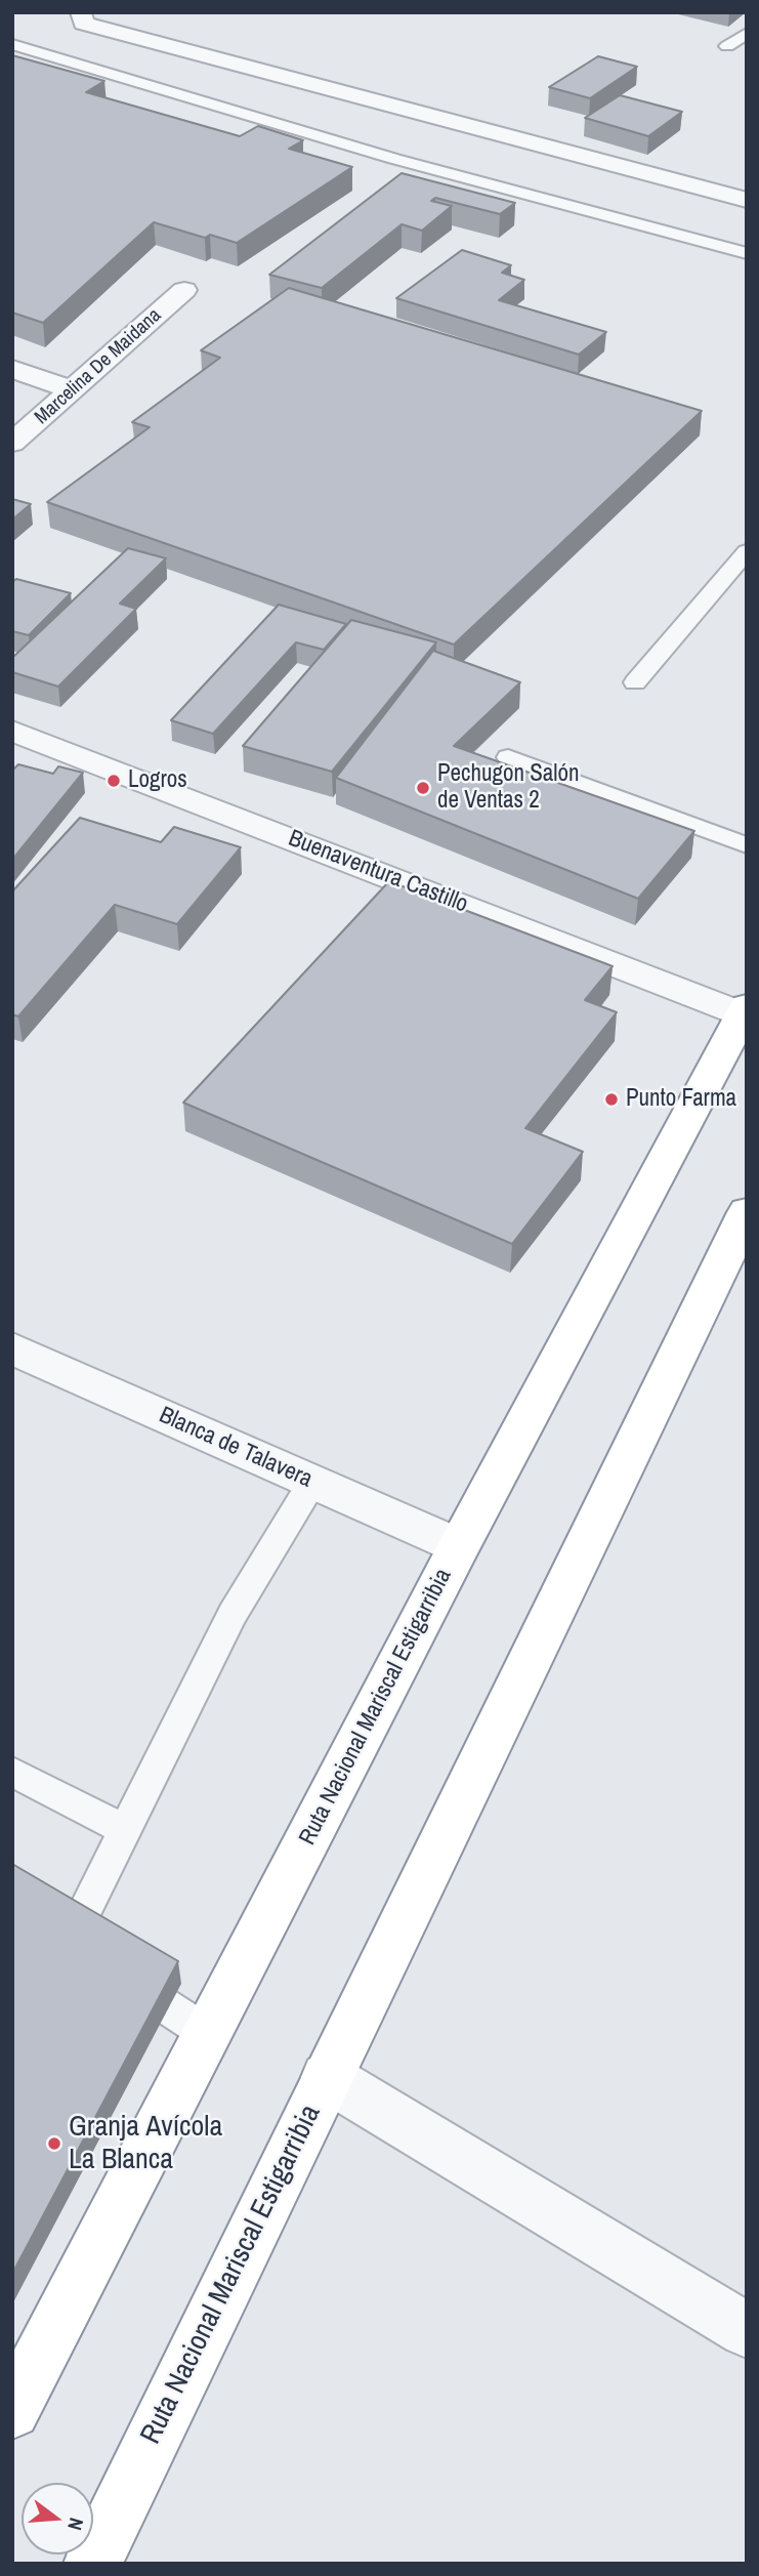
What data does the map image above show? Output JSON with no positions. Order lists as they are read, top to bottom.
{
  "streets": {
    "highway": ["Ruta Nacional Mariscal Estigarribia"],
    "street": ["Marcelina De Maidana", "Buenaventura Castillo", "Blanca de Talavera"]
  },
  "crossings": [
    ["Buenaventura Castillo", "Ruta Nacional Mariscal Estigarribia"],
    ["Blanca de Talavera", "Ruta Nacional Mariscal Estigarribia"]
  ],
  "places": [
    "Logros",
    "Pechugon Salón de Ventas 2",
    "Punto Farma",
    "Granja Avícola La Blanca"
  ],
  "north": "right"
}
